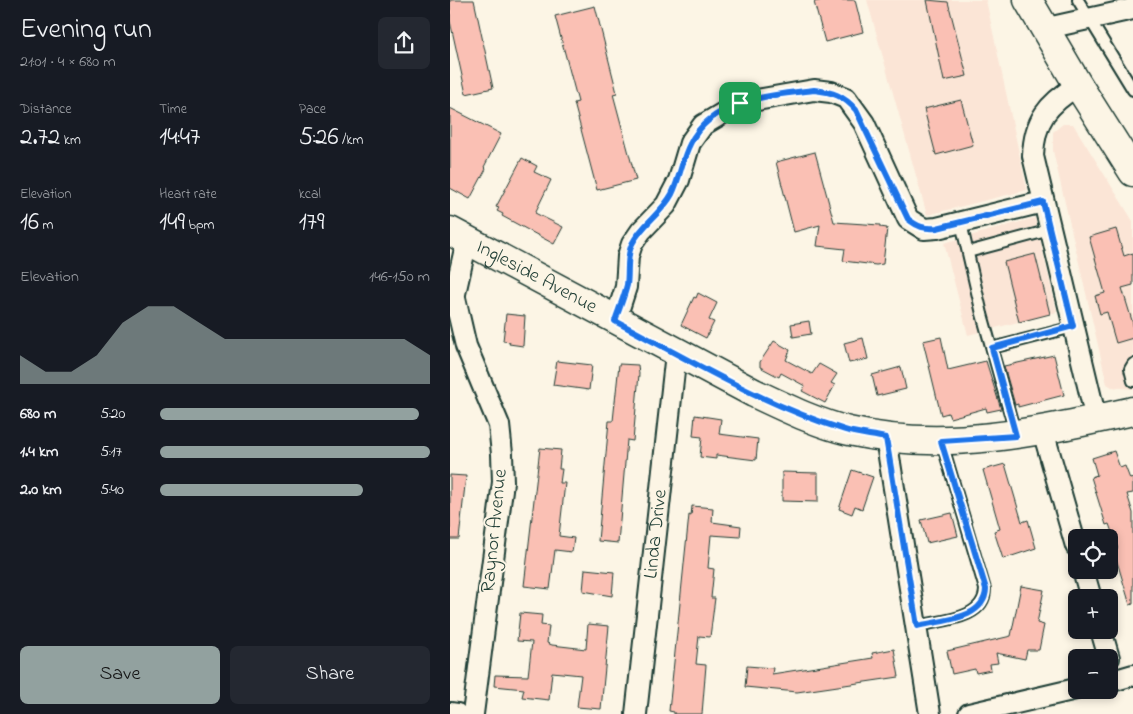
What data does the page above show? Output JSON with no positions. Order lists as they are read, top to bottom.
{
  "streets": {
    "main road": ["Ingleside Avenue"],
    "street": ["Raynor Avenue", "Linda Drive"]
  },
  "crossings": [
    ["Ingleside Avenue", "Linda Drive"]
  ],
  "page": {
    "heading": ["Evening run", "21:01 · 4 × 680 m"],
    "stats": [
      ["Distance", "2.72 km"],
      ["Time", "14:47"],
      ["Pace", "5:26 /km"],
      ["Elevation", "16 m"],
      ["Heart rate", "149 bpm"],
      ["kcal", "179"]
    ],
    "chart": ["Elevation", "146–150 m"],
    "list": [
      {
        "name": "680 m",
        "note": "5:20"
      },
      {
        "name": "1.4 km",
        "note": "5:17"
      },
      {
        "name": "2.0 km",
        "note": "5:40"
      }
    ],
    "map_buttons": ["+", "−"],
    "buttons": ["Save", "Share"]
  }
}
